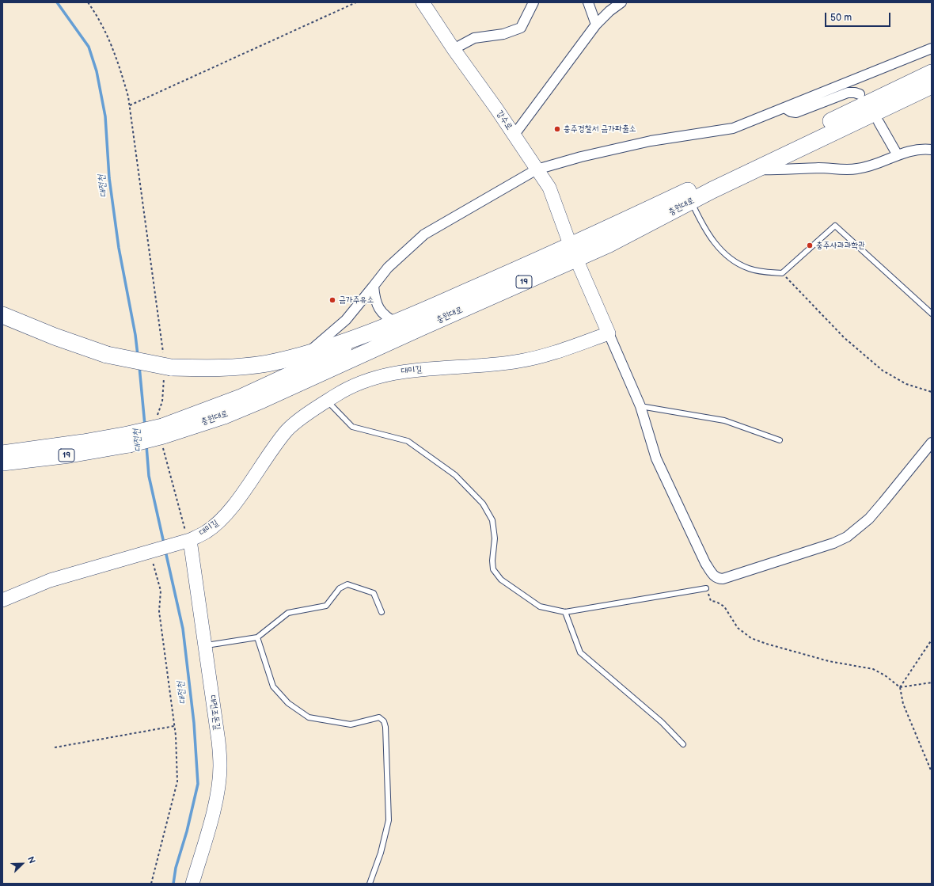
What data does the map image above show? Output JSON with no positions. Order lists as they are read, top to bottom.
{
  "streets": {
    "highway": ["충원대로", "19"],
    "street": ["강수로", "대미길", "대전조돈길"]
  },
  "crossings": [
    ["강수로", "충원대로"],
    ["충원대로", "19"],
    ["대미길", "대전조돈길"]
  ],
  "water": ["대전천"],
  "places": ["충주경찰서 금가파출소", "충주사과과학관", "금가주유소"],
  "scale_bar": "50 m",
  "north": "top right"
}
